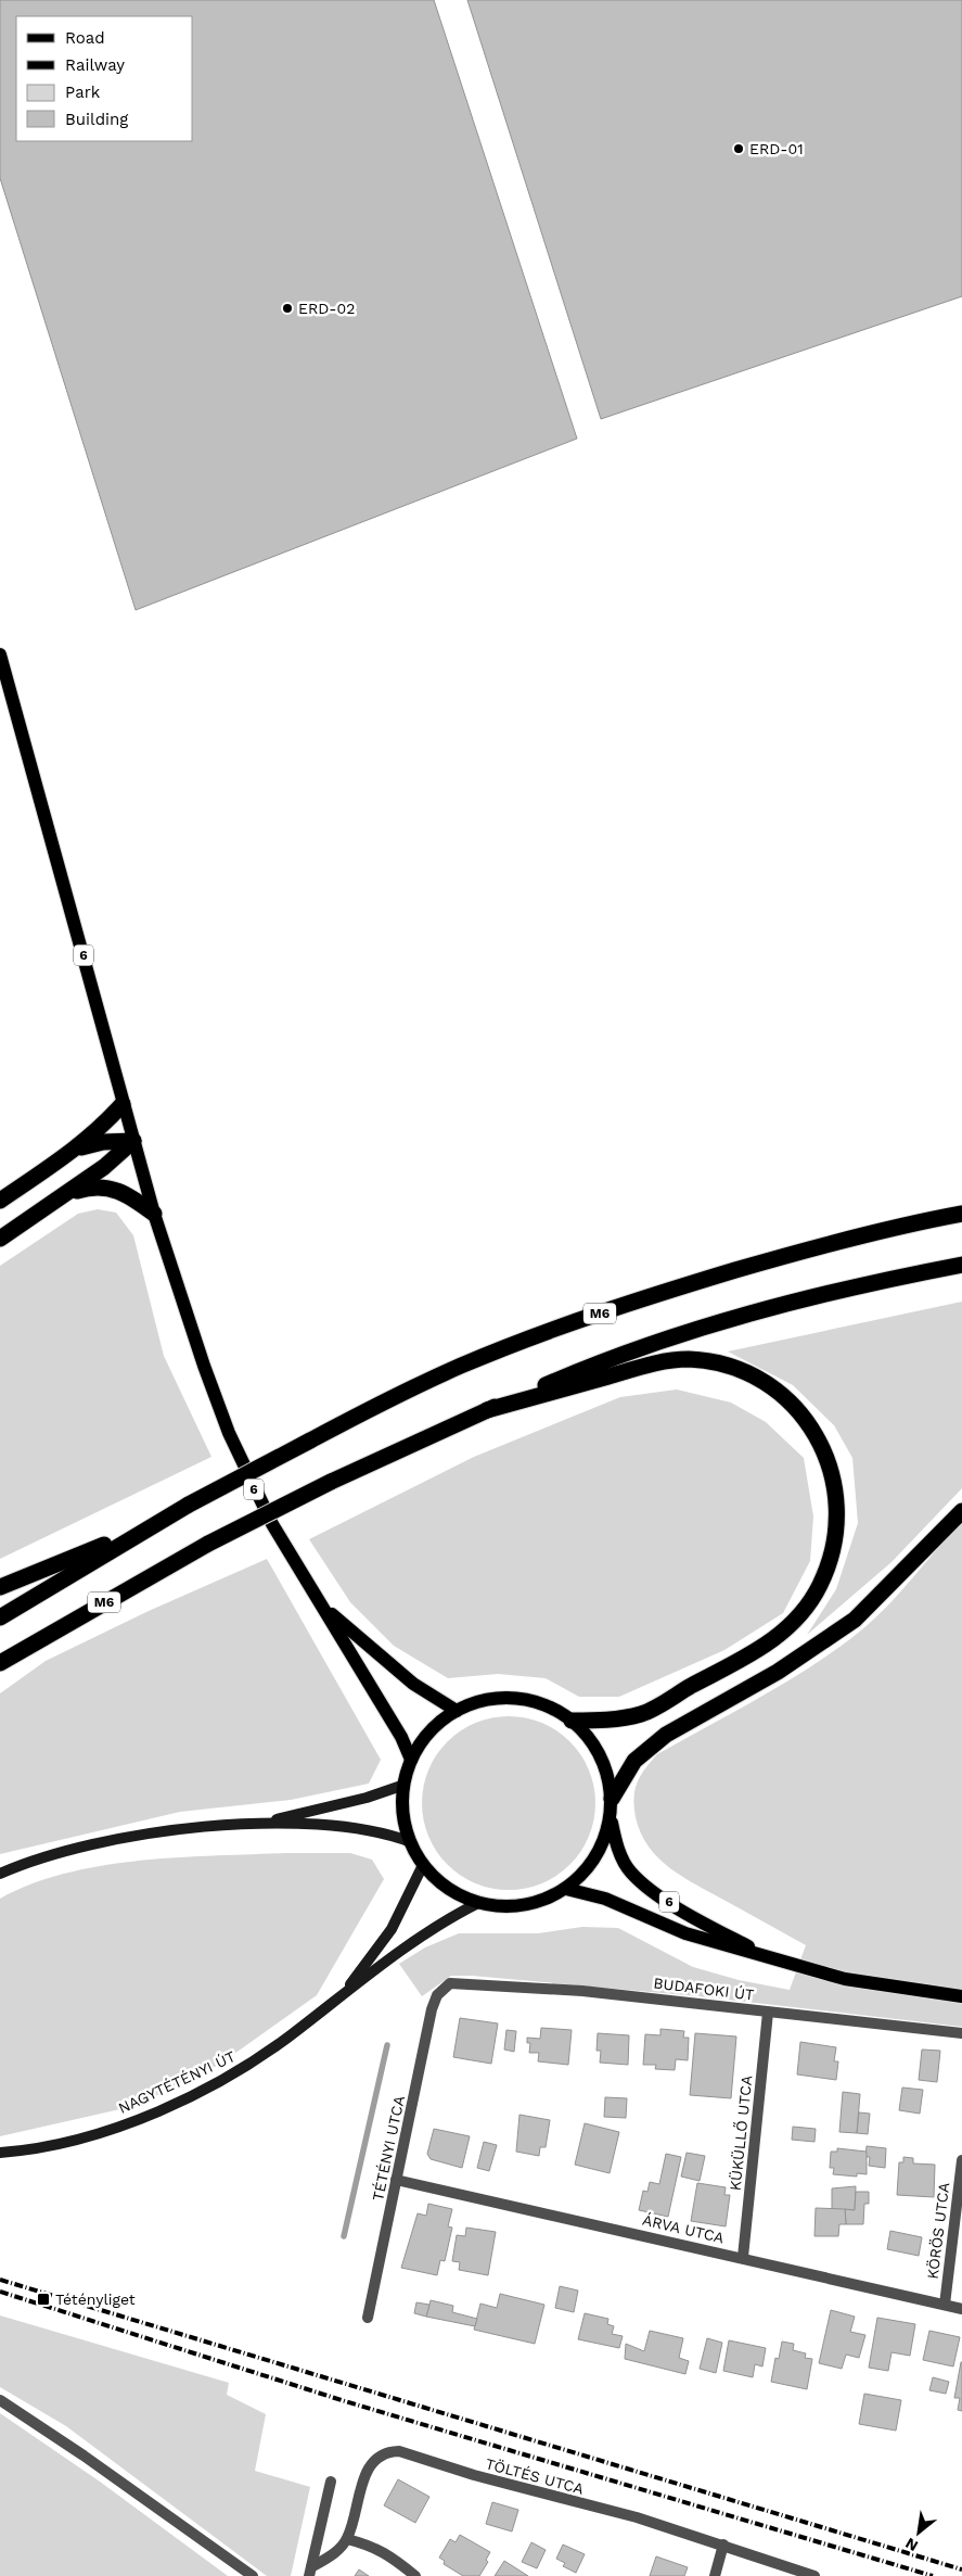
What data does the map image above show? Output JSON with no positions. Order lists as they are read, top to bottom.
{
  "streets": {
    "highway": ["M6"],
    "main road": ["6", "NAGYTÉTÉNYI ÚT"],
    "street": [
      "BUDAFOKI ÚT",
      "KÜKÜLLŐ UTCA",
      "TÉTÉNYI UTCA",
      "ÁRVA UTCA",
      "KÖRÖS UTCA",
      "TÖLTÉS UTCA"
    ]
  },
  "crossings": [
    ["6", "NAGYTÉTÉNYI ÚT"],
    ["BUDAFOKI ÚT", "KÜKÜLLŐ UTCA"],
    ["BUDAFOKI ÚT", "TÉTÉNYI UTCA"],
    ["KÜKÜLLŐ UTCA", "ÁRVA UTCA"],
    ["TÉTÉNYI UTCA", "ÁRVA UTCA"],
    ["ÁRVA UTCA", "KÖRÖS UTCA"]
  ],
  "places": {
    "other": ["ERD-01", "ERD-02"],
    "transit": ["Tétényliget"]
  },
  "legend": [
    "Road",
    "Railway",
    "Park",
    "Building"
  ],
  "north": "bottom left"
}
